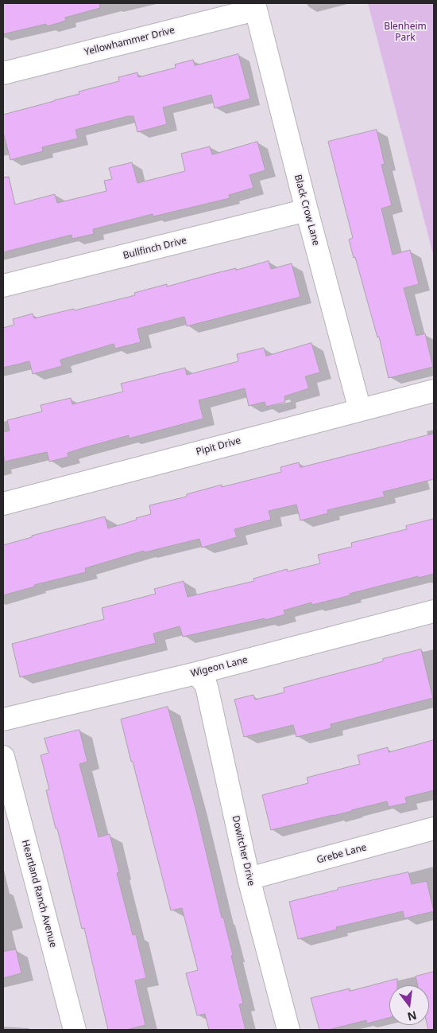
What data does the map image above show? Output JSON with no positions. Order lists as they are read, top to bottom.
{
  "streets": {
    "street": [
      "Yellowhammer Drive",
      "Black Crow Lane",
      "Bullfinch Drive",
      "Pipit Drive",
      "Wigeon Lane",
      "Dowitcher Drive",
      "Grebe Lane",
      "Heartland Ranch Avenue"
    ]
  },
  "crossings": [
    ["Yellowhammer Drive", "Black Crow Lane"],
    ["Black Crow Lane", "Bullfinch Drive"],
    ["Black Crow Lane", "Pipit Drive"],
    ["Wigeon Lane", "Dowitcher Drive"],
    ["Dowitcher Drive", "Grebe Lane"]
  ],
  "parks": ["Blenheim Park"],
  "north": "bottom"
}
